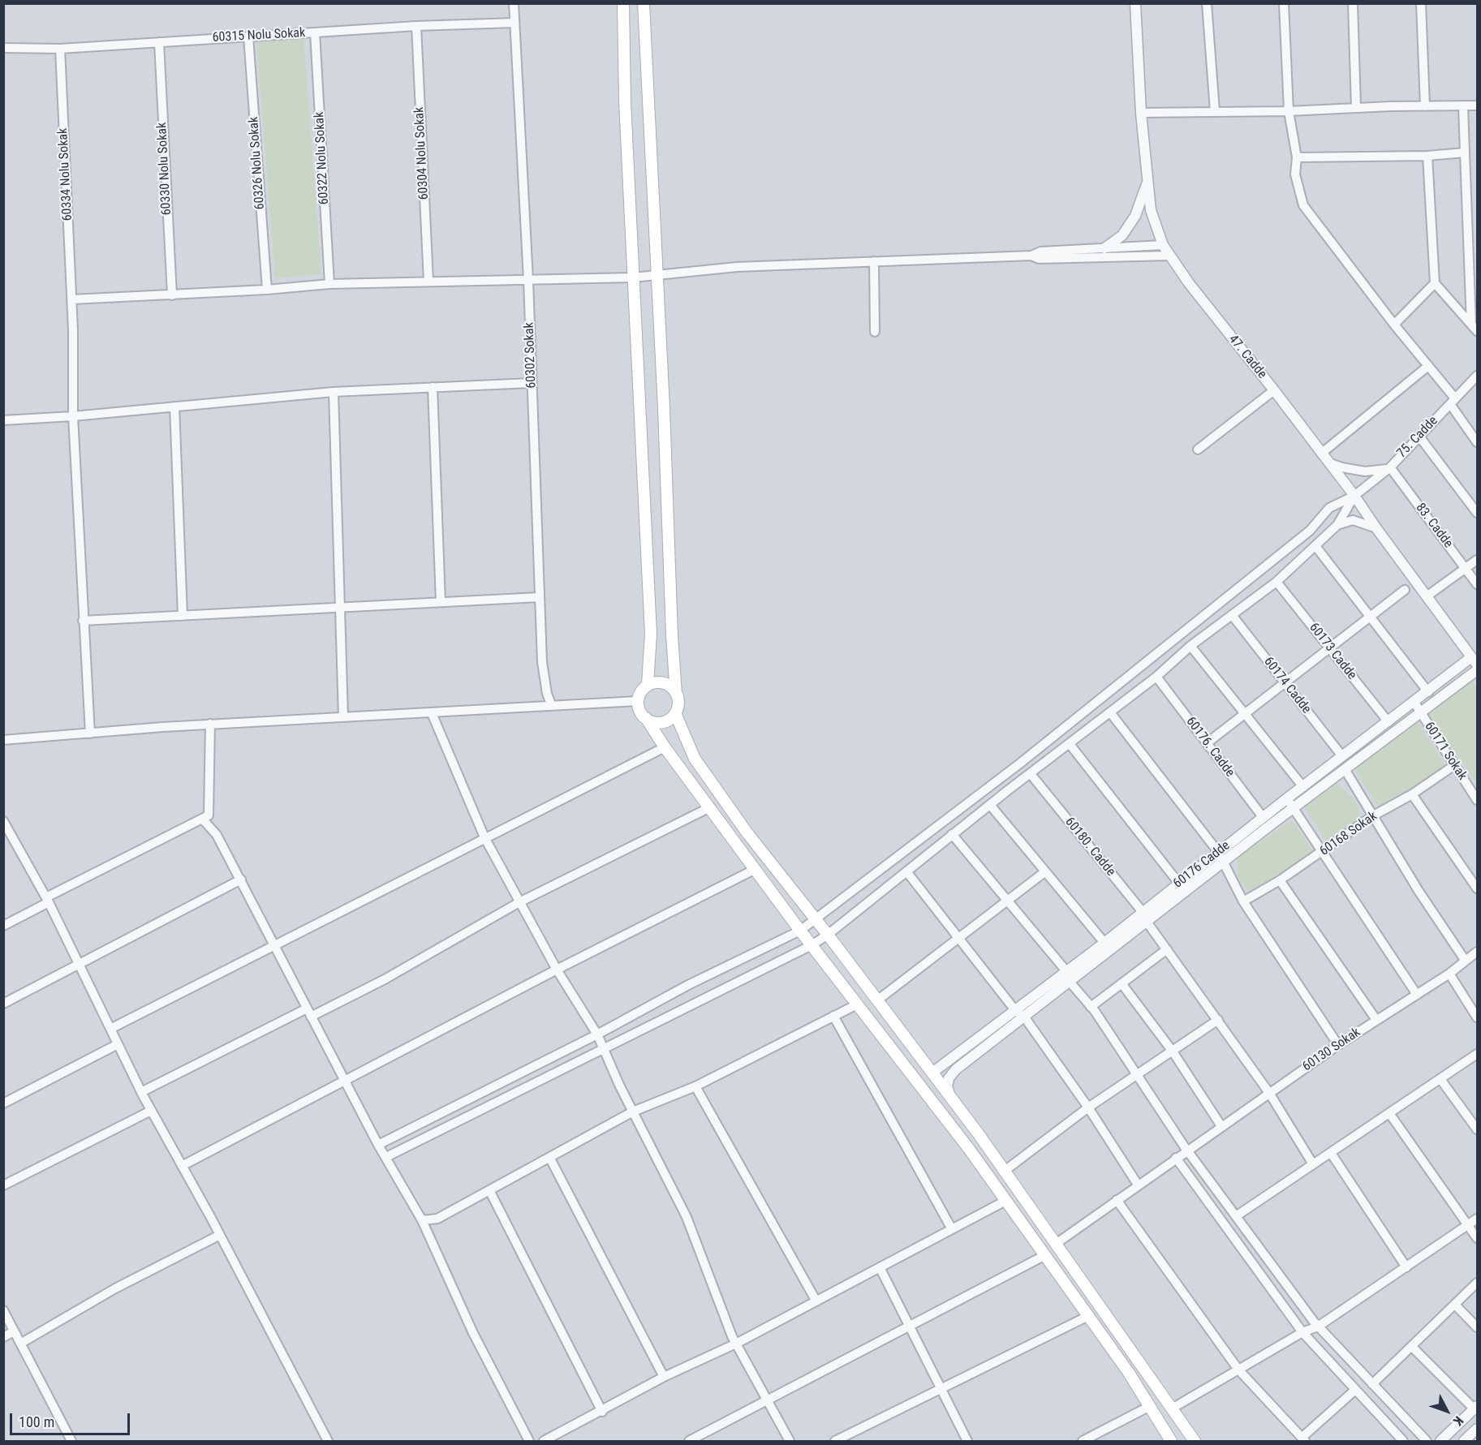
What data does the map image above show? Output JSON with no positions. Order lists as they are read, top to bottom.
{
  "streets": {
    "street": [
      "60315 Nolu Sokak",
      "60304 Nolu Sokak",
      "60322 Nolu Sokak",
      "60326 Nolu Sokak",
      "60330 Nolu Sokak",
      "60334 Nolu Sokak",
      "60302 Sokak",
      "47. Cadde",
      "75. Cadde",
      "83. Cadde",
      "60173 Cadde",
      "60174 Cadde",
      "60176. Cadde",
      "60171 Sokak",
      "60168 Sokak",
      "60180. Cadde",
      "60176 Cadde",
      "60130 Sokak"
    ]
  },
  "crossings": [
    ["60315 Nolu Sokak", "60304 Nolu Sokak"],
    ["60315 Nolu Sokak", "60322 Nolu Sokak"],
    ["60315 Nolu Sokak", "60326 Nolu Sokak"],
    ["60315 Nolu Sokak", "60330 Nolu Sokak"],
    ["60315 Nolu Sokak", "60334 Nolu Sokak"],
    ["60315 Nolu Sokak", "60302 Sokak"],
    ["47. Cadde", "75. Cadde"],
    ["47. Cadde", "60176 Cadde"],
    ["75. Cadde", "83. Cadde"],
    ["60173 Cadde", "60176 Cadde"],
    ["60174 Cadde", "60176 Cadde"],
    ["60176. Cadde", "60176 Cadde"],
    ["60171 Sokak", "60168 Sokak"],
    ["60171 Sokak", "60176 Cadde"],
    ["60180. Cadde", "60176 Cadde"],
    ["60180. Cadde", "60130 Sokak"]
  ],
  "scale_bar": "100 m",
  "north": "bottom right"
}
